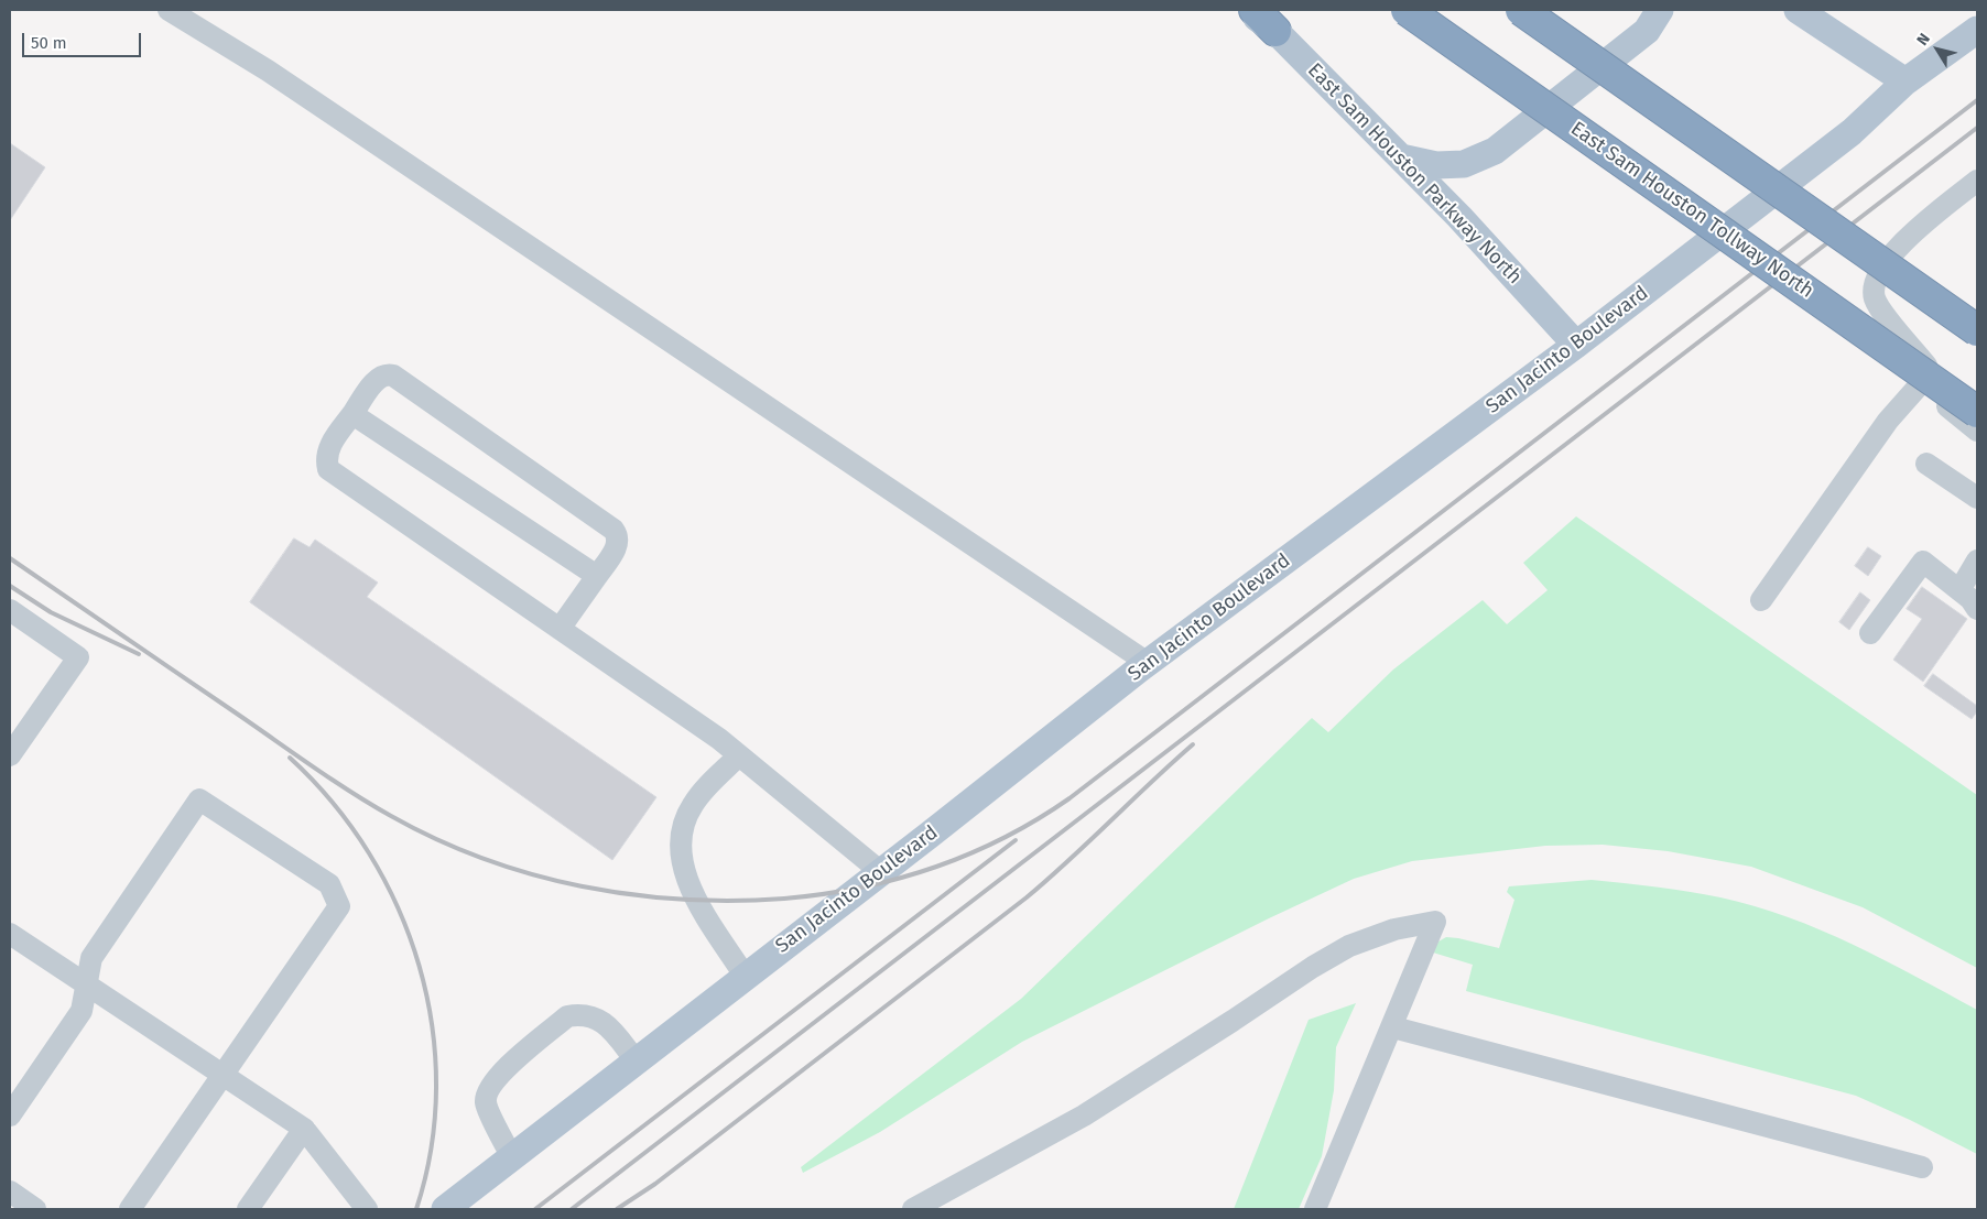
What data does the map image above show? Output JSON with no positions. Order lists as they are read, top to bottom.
{
  "streets": {
    "highway": ["East Sam Houston Tollway North"],
    "main road": ["East Sam Houston Parkway North", "San Jacinto Boulevard"]
  },
  "crossings": [
    ["East Sam Houston Parkway North", "San Jacinto Boulevard"]
  ],
  "scale_bar": "50 m",
  "north": "top left"
}
